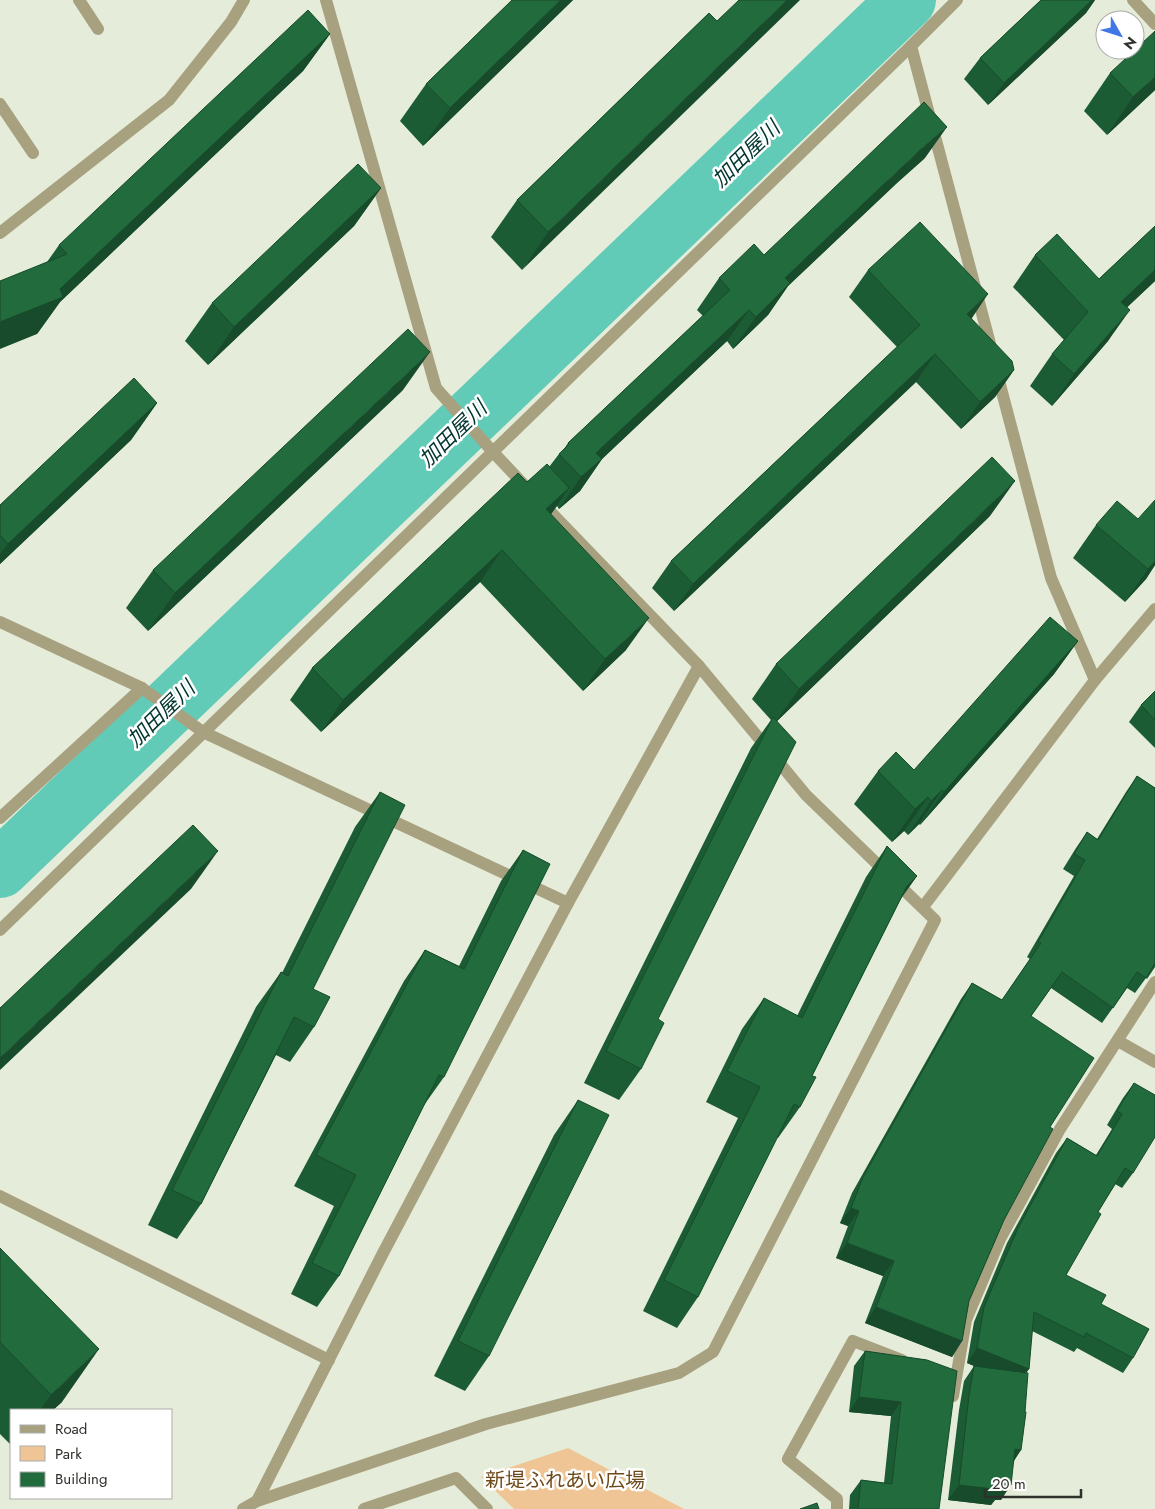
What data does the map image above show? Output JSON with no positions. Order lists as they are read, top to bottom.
{
  "water": ["加田屋川"],
  "parks": ["新堤ふれあい広場"],
  "legend": ["Road", "Park", "Building"],
  "scale_bar": "20 m",
  "north": "bottom right"
}
